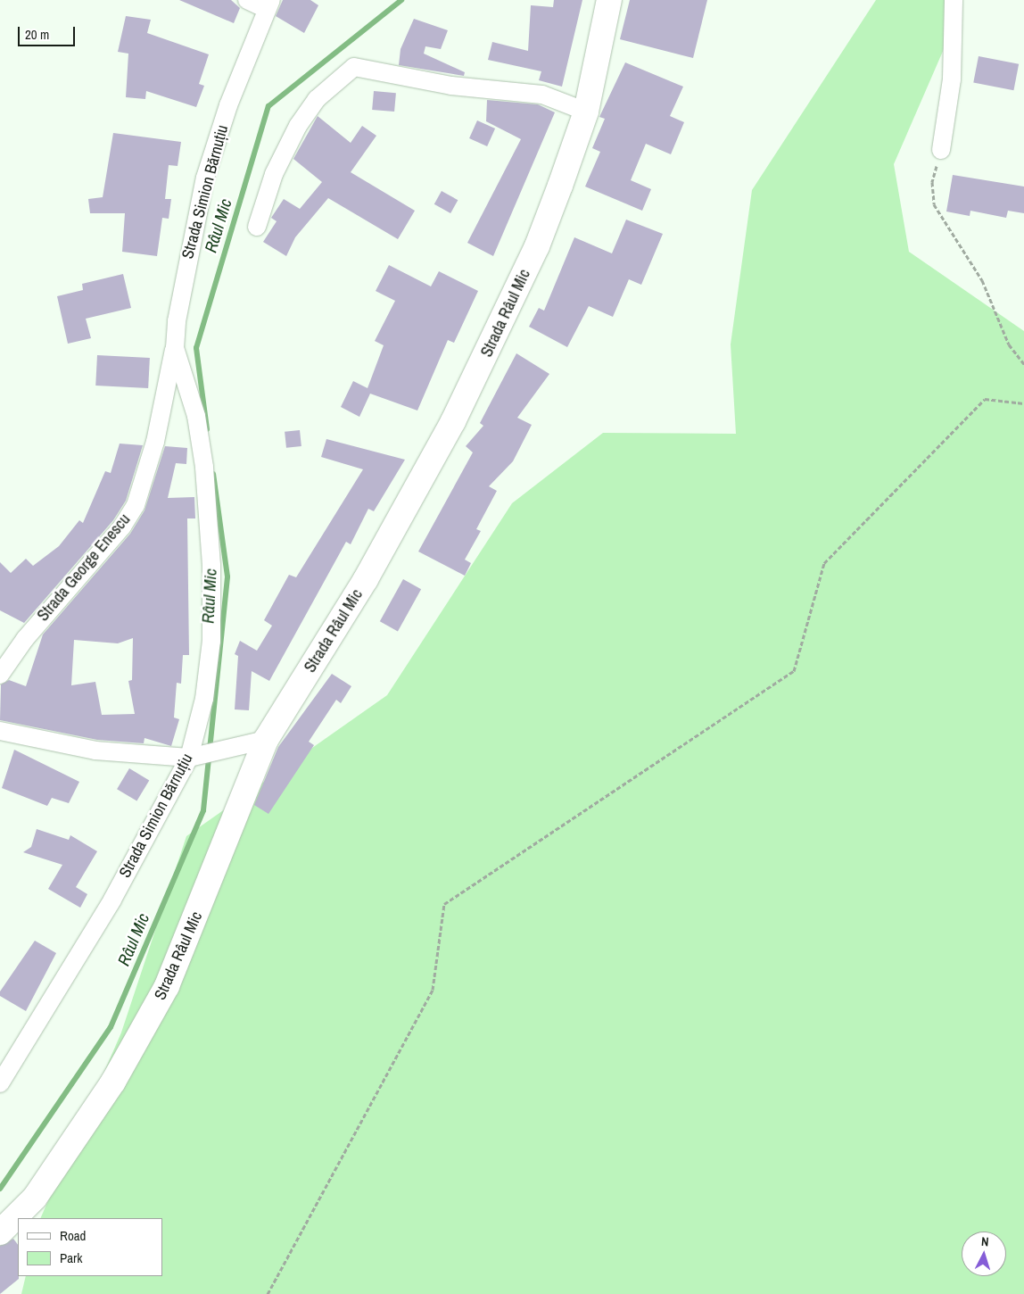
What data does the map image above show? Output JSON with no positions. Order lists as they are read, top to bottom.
{
  "streets": {
    "street": ["Strada Simion Bărnuțiu", "Strada Râul Mic", "Strada George Enescu"]
  },
  "crossings": [
    ["Strada Simion Bărnuțiu", "Strada George Enescu"]
  ],
  "water": ["Râul Mic"],
  "legend": ["Road", "Park"],
  "scale_bar": "20 m",
  "north": "top"
}
